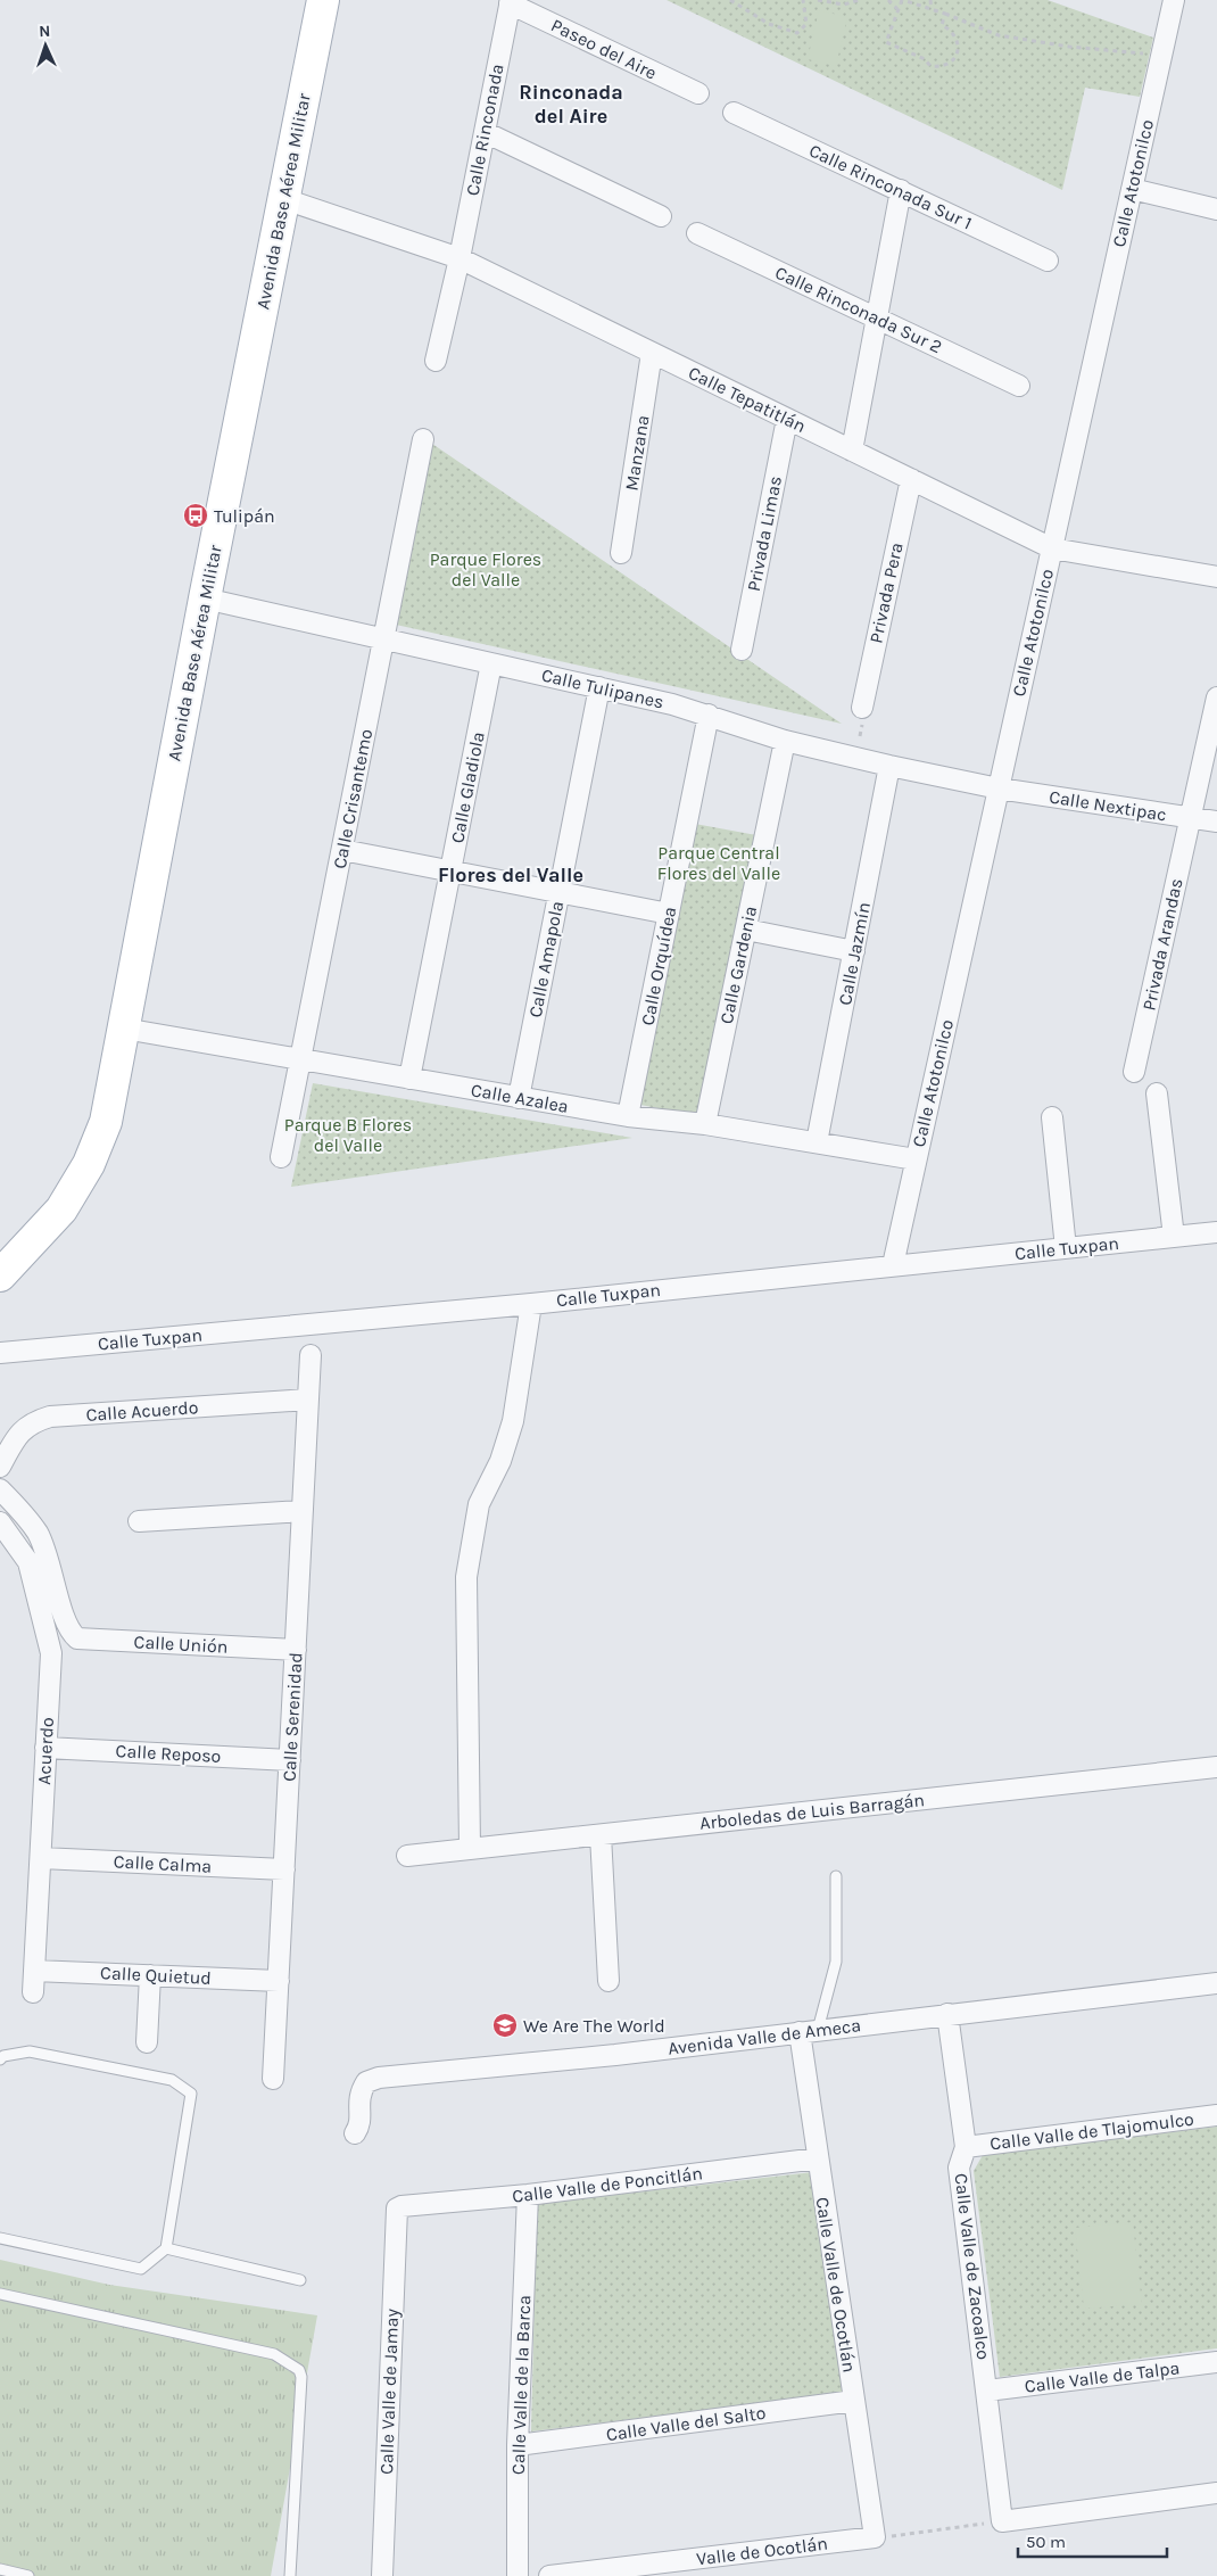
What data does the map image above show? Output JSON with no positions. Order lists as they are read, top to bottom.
{
  "streets": {
    "main road": ["Avenida Base Aérea Militar"],
    "street": [
      "Paseo del Aire",
      "Calle Rinconada",
      "Calle Atotonilco",
      "Calle Rinconada Sur 1",
      "Calle Rinconada Sur 2",
      "Calle Tepatitlán",
      "Manzana",
      "Privada Limas",
      "Privada Pera",
      "Calle Tulipanes",
      "Calle Gladiola",
      "Calle Crisantemo",
      "Calle Nextipac",
      "Privada Arandas",
      "Calle Jazmín",
      "Calle Amapola",
      "Calle Gardenia",
      "Calle Orquídea",
      "Calle Azalea",
      "Calle Tuxpan",
      "Calle Acuerdo",
      "Calle Unión",
      "Calle Serenidad",
      "Acuerdo",
      "Calle Reposo",
      "Arboledas de Luis Barragán",
      "Calle Calma",
      "Calle Quietud",
      "Avenida Valle de Ameca",
      "Calle Valle de Tlajomulco",
      "Calle Valle de Poncitlán",
      "Calle Valle de Zacoalco",
      "Calle Valle de Ocotlán",
      "Calle Valle de Talpa",
      "Calle Valle de la Barca",
      "Calle Valle de Jamay",
      "Calle Valle del Salto",
      "Valle de Ocotlán"
    ]
  },
  "crossings": [
    ["Paseo del Aire", "Calle Rinconada"],
    ["Calle Rinconada", "Calle Tepatitlán"],
    ["Calle Atotonilco", "Calle Tepatitlán"],
    ["Calle Atotonilco", "Calle Tulipanes"],
    ["Calle Atotonilco", "Calle Nextipac"],
    ["Calle Atotonilco", "Calle Azalea"],
    ["Calle Atotonilco", "Calle Tuxpan"],
    ["Avenida Base Aérea Militar", "Calle Tepatitlán"],
    ["Avenida Base Aérea Militar", "Calle Tulipanes"],
    ["Avenida Base Aérea Militar", "Calle Azalea"],
    ["Calle Tepatitlán", "Manzana"],
    ["Calle Tepatitlán", "Privada Limas"],
    ["Calle Tepatitlán", "Privada Pera"],
    ["Calle Tulipanes", "Calle Gladiola"],
    ["Calle Tulipanes", "Calle Crisantemo"],
    ["Calle Tulipanes", "Calle Nextipac"],
    ["Calle Tulipanes", "Calle Jazmín"],
    ["Calle Tulipanes", "Calle Amapola"],
    ["Calle Tulipanes", "Calle Gardenia"],
    ["Calle Tulipanes", "Calle Orquídea"],
    ["Calle Gladiola", "Calle Azalea"],
    ["Calle Crisantemo", "Calle Azalea"],
    ["Calle Nextipac", "Privada Arandas"],
    ["Calle Jazmín", "Calle Azalea"],
    ["Calle Amapola", "Calle Azalea"],
    ["Calle Gardenia", "Calle Azalea"],
    ["Calle Orquídea", "Calle Azalea"],
    ["Calle Acuerdo", "Calle Serenidad"],
    ["Calle Unión", "Calle Serenidad"],
    ["Calle Serenidad", "Calle Reposo"],
    ["Calle Serenidad", "Calle Calma"],
    ["Calle Serenidad", "Calle Quietud"],
    ["Acuerdo", "Calle Reposo"],
    ["Acuerdo", "Calle Calma"],
    ["Acuerdo", "Calle Quietud"],
    ["Avenida Valle de Ameca", "Calle Valle de Zacoalco"],
    ["Avenida Valle de Ameca", "Calle Valle de Ocotlán"],
    ["Calle Valle de Tlajomulco", "Calle Valle de Zacoalco"],
    ["Calle Valle de Poncitlán", "Calle Valle de Ocotlán"],
    ["Calle Valle de Poncitlán", "Calle Valle de la Barca"],
    ["Calle Valle de Poncitlán", "Calle Valle de Jamay"],
    ["Calle Valle de Zacoalco", "Calle Valle de Talpa"],
    ["Calle Valle de Ocotlán", "Calle Valle del Salto"],
    ["Calle Valle de Ocotlán", "Valle de Ocotlán"],
    ["Calle Valle de la Barca", "Calle Valle del Salto"]
  ],
  "districts": ["Rinconada del Aire", "Flores del Valle"],
  "parks": ["Parque Flores del Valle", "Parque Central Flores del Valle", "Parque B Flores del Valle"],
  "places": {
    "bus stop": ["Tulipán"],
    "school or university": ["We Are The World"]
  },
  "scale_bar": "50 m",
  "north": "top"
}
